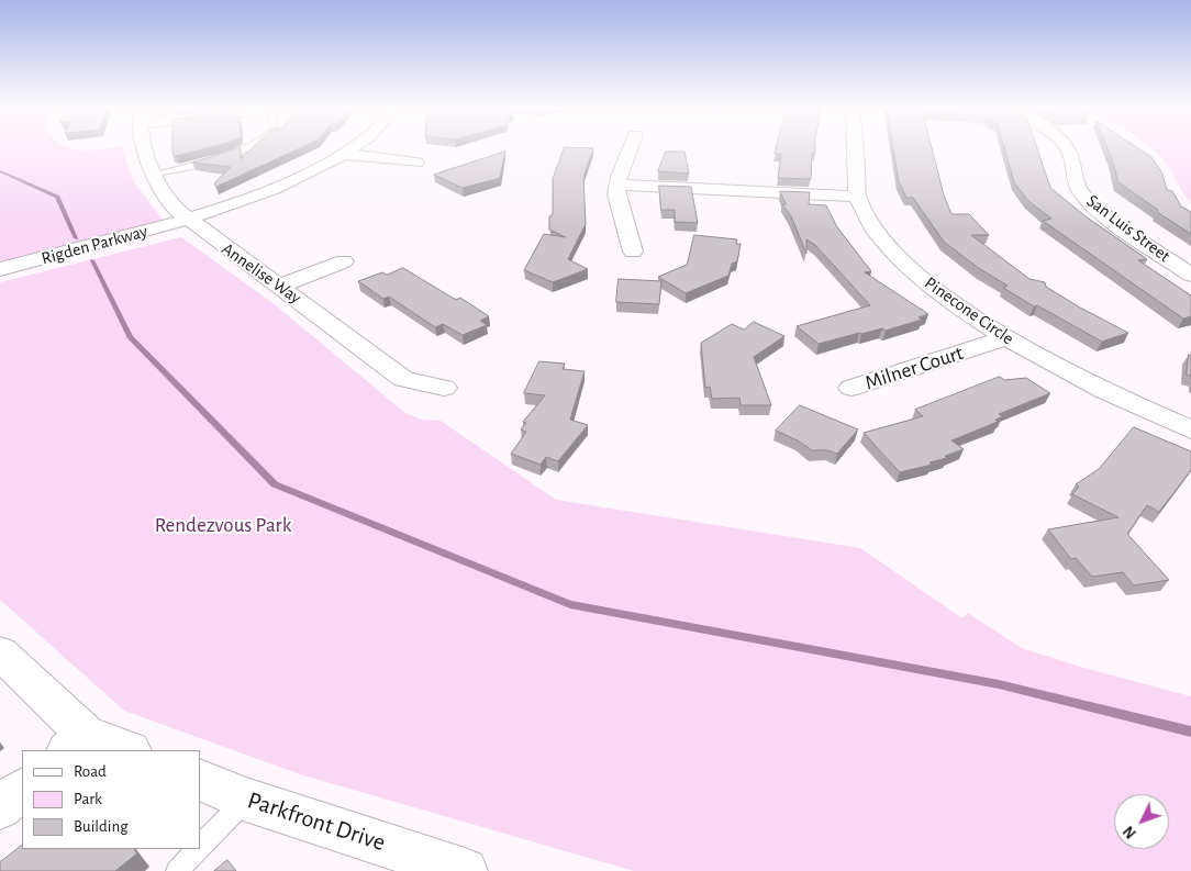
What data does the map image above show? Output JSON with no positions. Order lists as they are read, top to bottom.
{
  "streets": {
    "street": [
      "San Luis Street",
      "Rigden Parkway",
      "Annelise Way",
      "Pinecone Circle",
      "Milner Court",
      "Parkfront Drive"
    ]
  },
  "crossings": [
    ["Rigden Parkway", "Annelise Way"],
    ["Pinecone Circle", "Milner Court"]
  ],
  "parks": ["Rendezvous Park"],
  "legend": ["Road", "Park", "Building"],
  "north": "bottom left"
}
